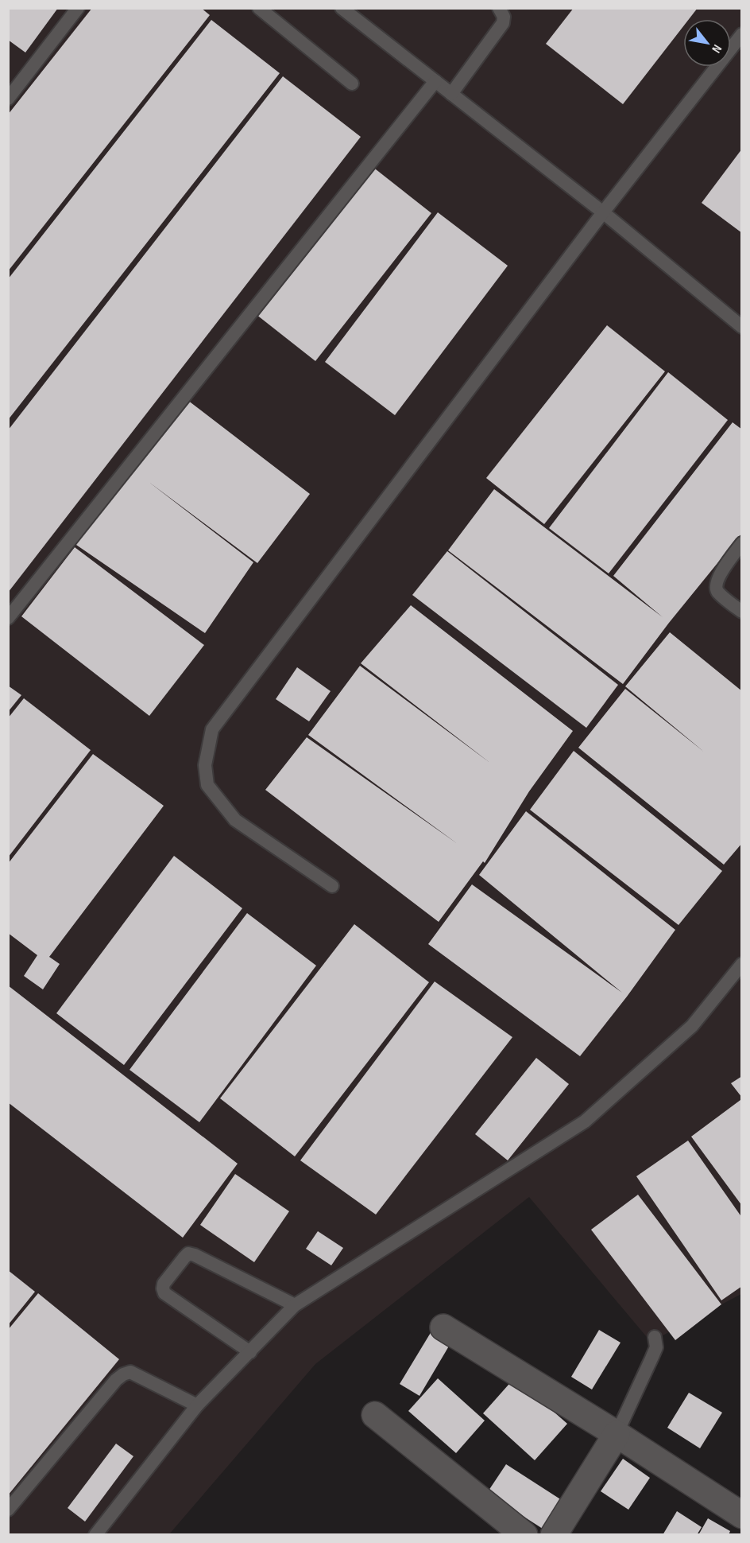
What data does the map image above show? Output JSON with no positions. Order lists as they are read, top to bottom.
{
  "north": "bottom right"
}
